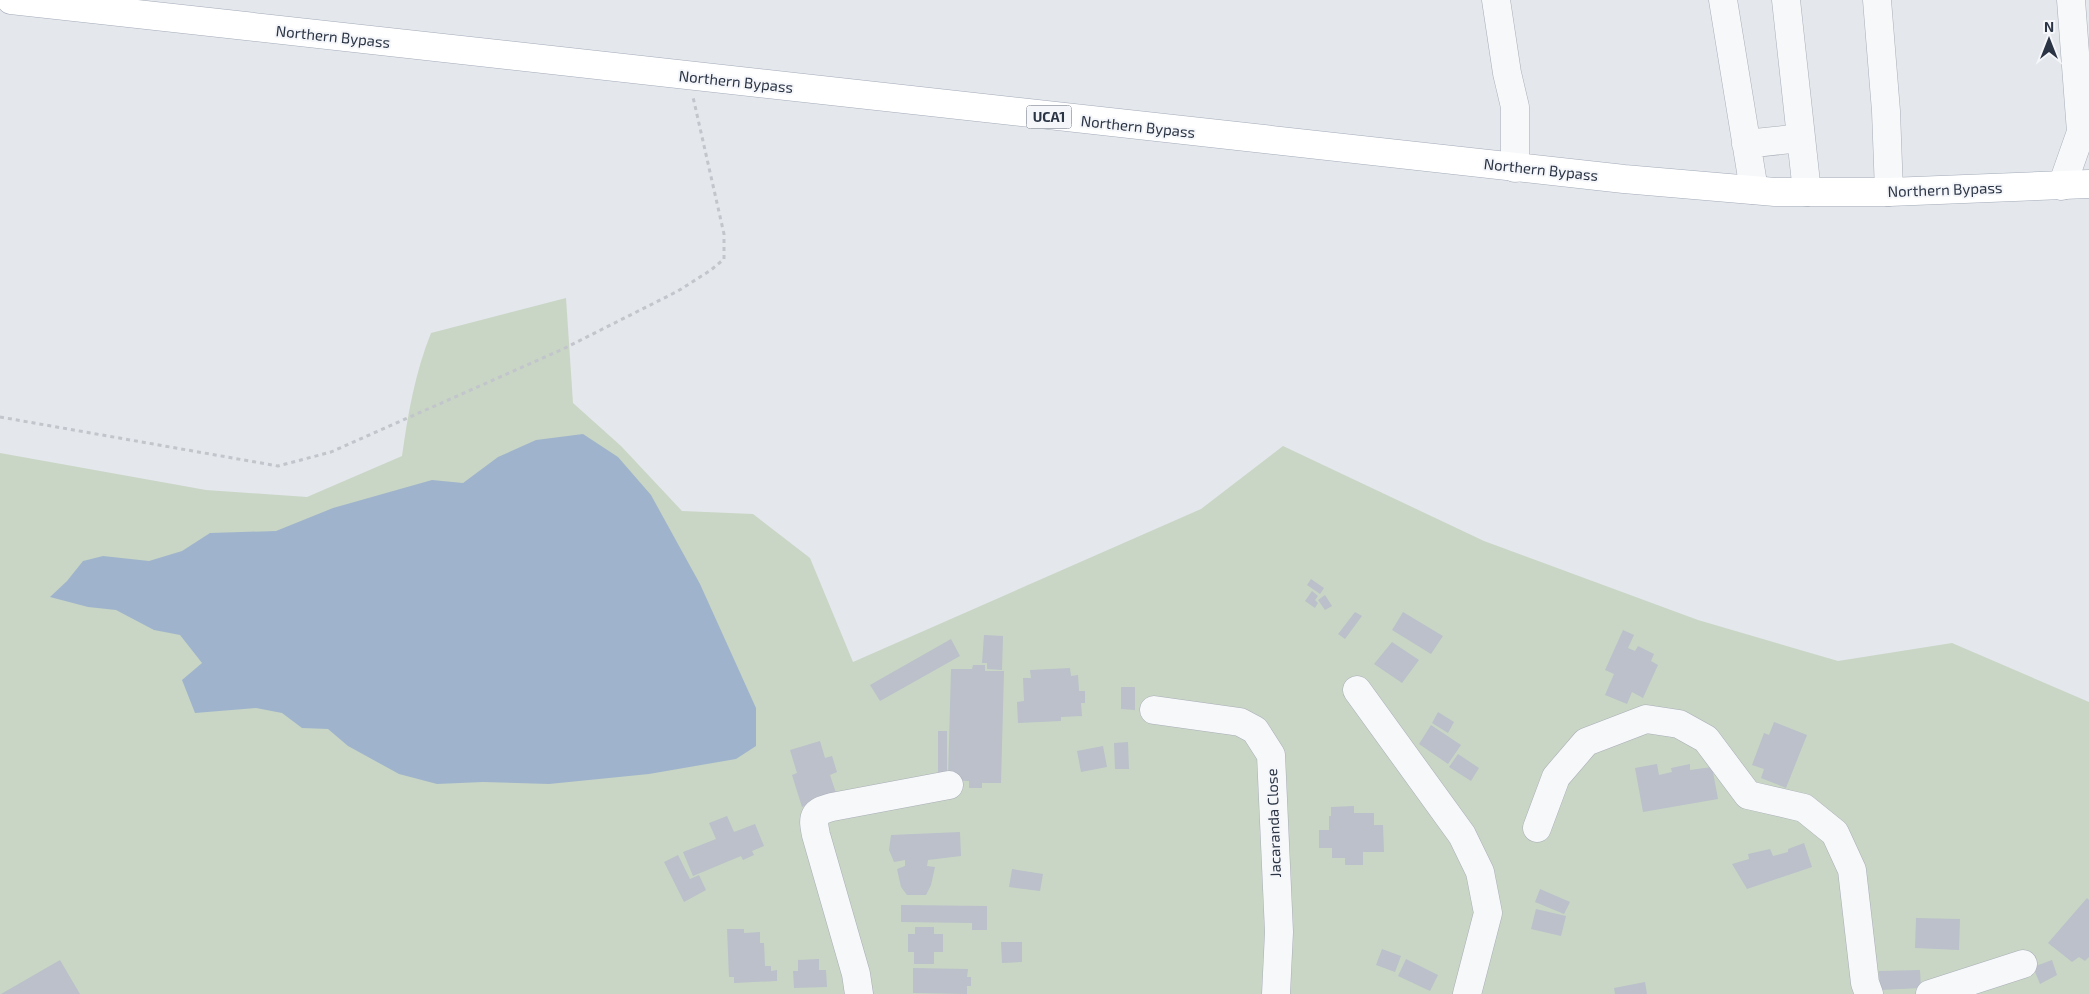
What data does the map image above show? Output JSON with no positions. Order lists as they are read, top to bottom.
{
  "streets": {
    "main road": ["Northern Bypass", "UCA1"],
    "street": ["Jacaranda Close"]
  },
  "north": "top"
}
